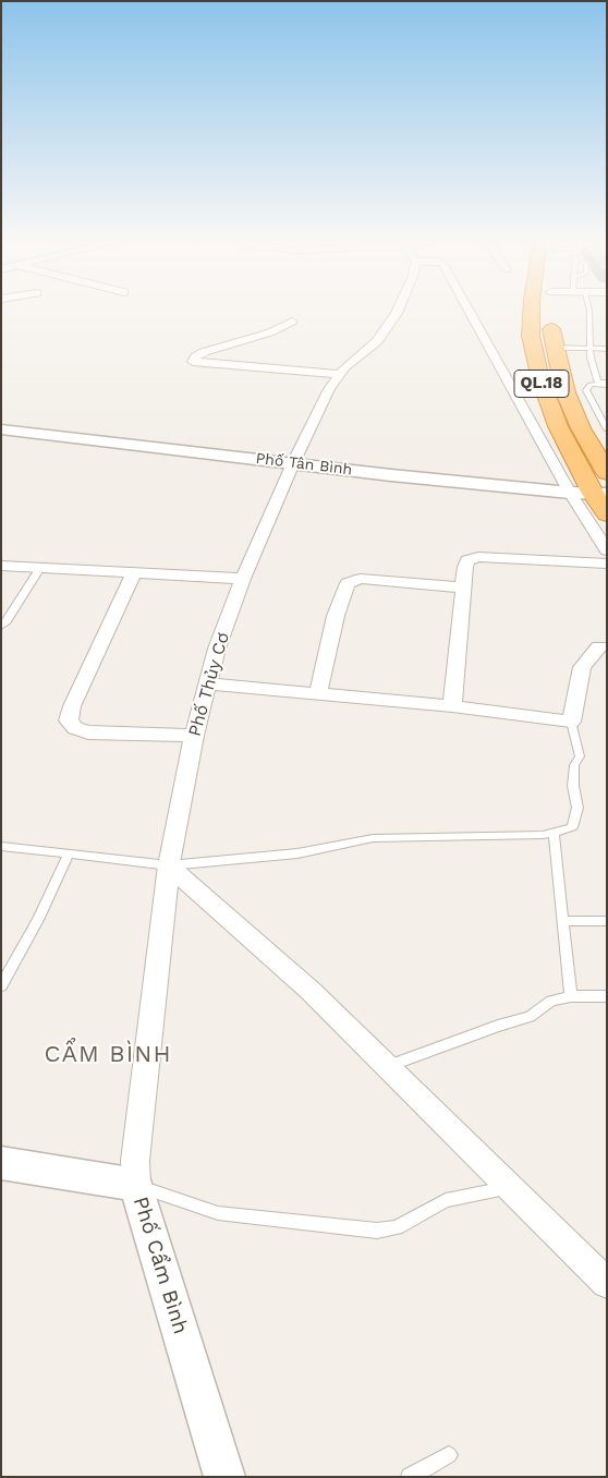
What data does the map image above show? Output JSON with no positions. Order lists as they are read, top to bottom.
{
  "streets": {
    "highway": ["QL.18"],
    "street": ["Phố Tân Bình", "Phố Thủy Cơ", "Phố Cẩm Bình"]
  },
  "crossings": [
    ["QL.18", "Phố Tân Bình"],
    ["Phố Tân Bình", "Phố Thủy Cơ"],
    ["Phố Thủy Cơ", "Phố Cẩm Bình"]
  ],
  "districts": ["CẨM BÌNH"]
}
